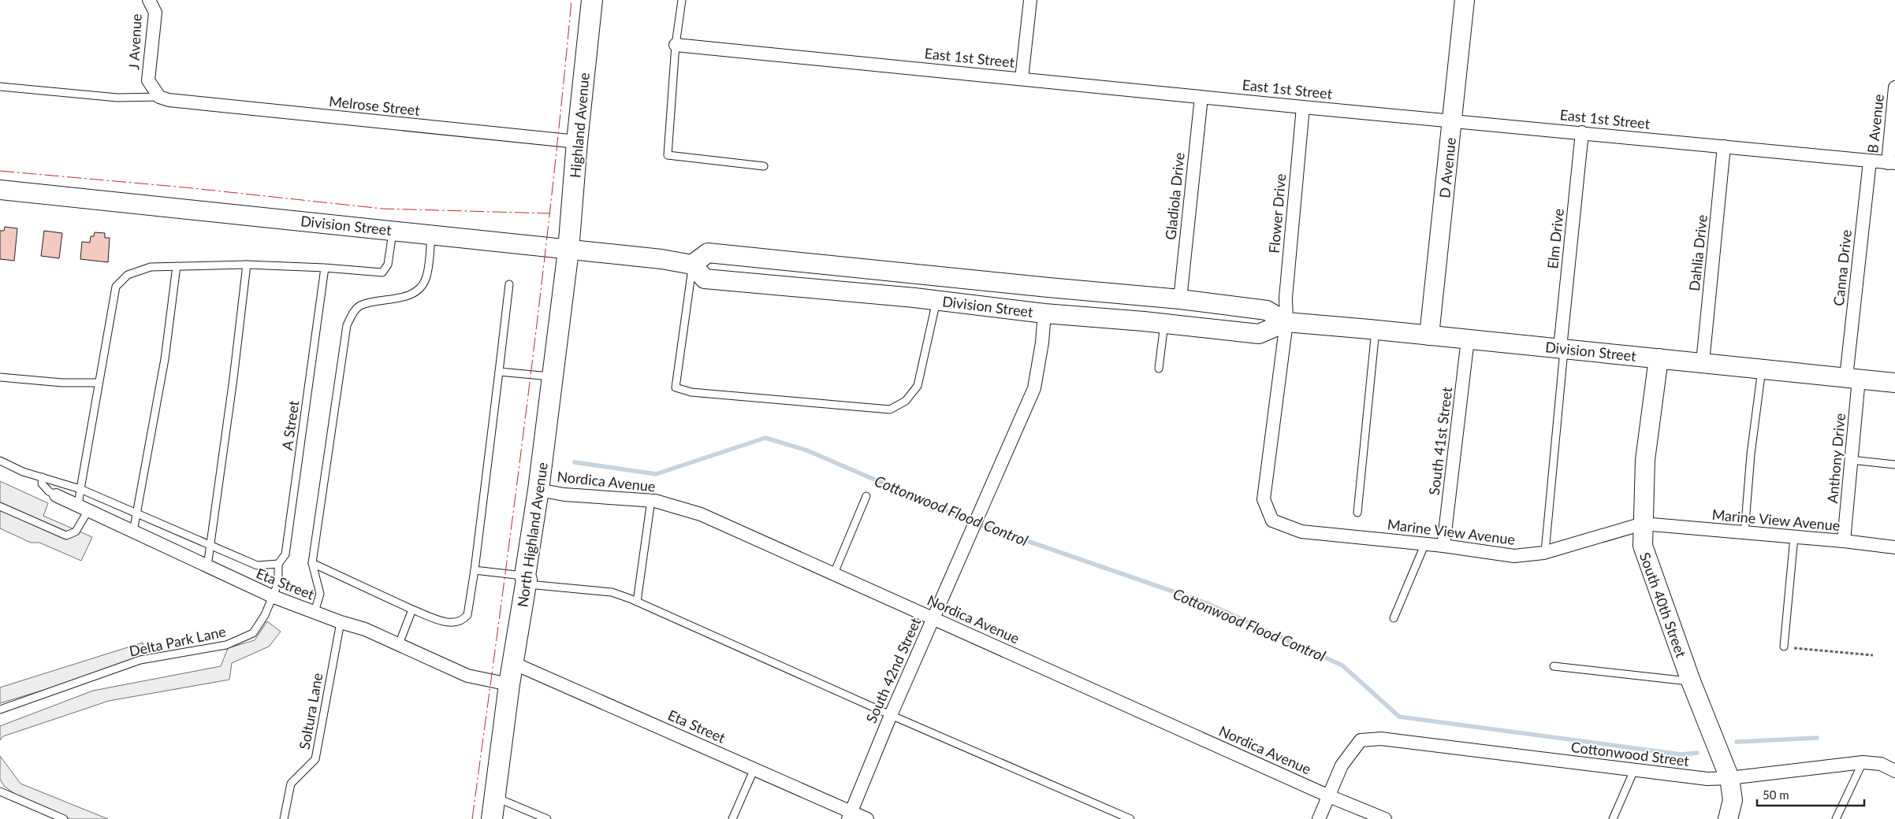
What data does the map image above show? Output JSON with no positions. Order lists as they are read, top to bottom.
{
  "streets": {
    "main road": [
      "Highland Avenue",
      "D Avenue",
      "Division Street",
      "North Highland Avenue",
      "South 40th Street"
    ],
    "street": [
      "J Avenue",
      "East 1st Street",
      "Melrose Street",
      "B Avenue",
      "Gladiola Drive",
      "Flower Drive",
      "Elm Drive",
      "Dahlia Drive",
      "Canna Drive",
      "South 41st Street",
      "Anthony Drive",
      "Nordica Avenue",
      "Marine View Avenue",
      "Eta Street",
      "South 42nd Street",
      "Cottonwood Street"
    ],
    "lane": ["A Street", "Delta Park Lane", "Soltura Lane"]
  },
  "crossings": [
    ["J Avenue", "Melrose Street"],
    ["East 1st Street", "B Avenue"],
    ["East 1st Street", "D Avenue"],
    ["East 1st Street", "Gladiola Drive"],
    ["East 1st Street", "Flower Drive"],
    ["East 1st Street", "Elm Drive"],
    ["East 1st Street", "Dahlia Drive"],
    ["East 1st Street", "Canna Drive"],
    ["Melrose Street", "Highland Avenue"],
    ["Highland Avenue", "Division Street"],
    ["Highland Avenue", "North Highland Avenue"],
    ["D Avenue", "Division Street"],
    ["Gladiola Drive", "Division Street"],
    ["Flower Drive", "Division Street"],
    ["Flower Drive", "Marine View Avenue"],
    ["Division Street", "Elm Drive"],
    ["Division Street", "Dahlia Drive"],
    ["Division Street", "Canna Drive"],
    ["Division Street", "South 41st Street"],
    ["Division Street", "Anthony Drive"],
    ["Division Street", "Marine View Avenue"],
    ["Division Street", "North Highland Avenue"],
    ["Division Street", "South 40th Street"],
    ["Division Street", "South 42nd Street"],
    ["Canna Drive", "Anthony Drive"],
    ["A Street", "Delta Park Lane"],
    ["South 41st Street", "Marine View Avenue"],
    ["Anthony Drive", "Marine View Avenue"],
    ["Nordica Avenue", "North Highland Avenue"],
    ["Nordica Avenue", "South 42nd Street"],
    ["Nordica Avenue", "Cottonwood Street"],
    ["Marine View Avenue", "South 40th Street"],
    ["North Highland Avenue", "Eta Street"],
    ["Eta Street", "Delta Park Lane"],
    ["Eta Street", "South 42nd Street"],
    ["Eta Street", "Soltura Lane"],
    ["South 40th Street", "Cottonwood Street"]
  ],
  "water": ["Cottonwood Flood Control"],
  "scale_bar": "50 m"
}
